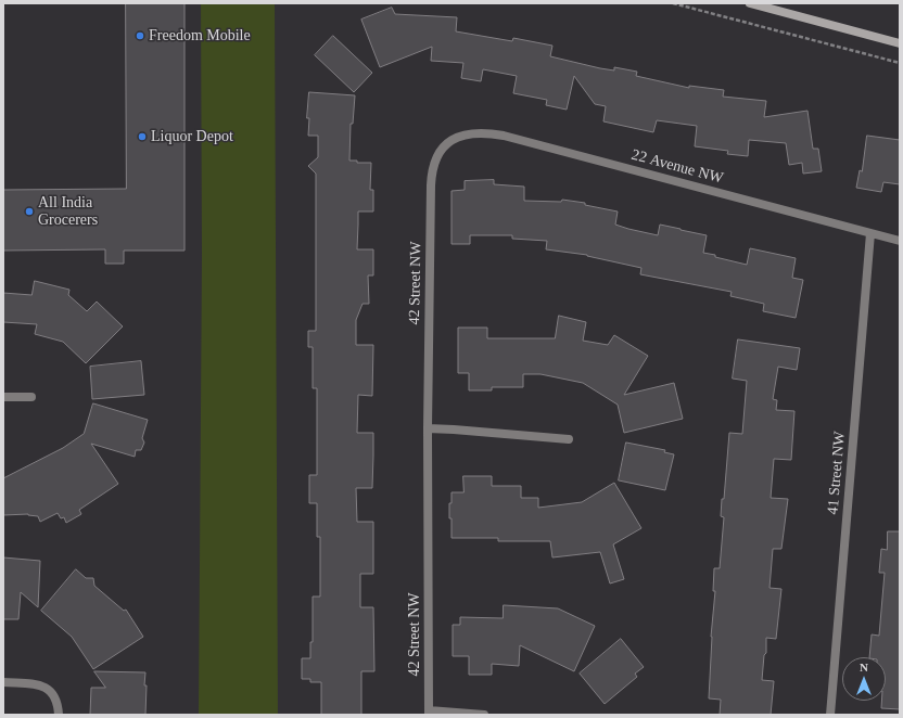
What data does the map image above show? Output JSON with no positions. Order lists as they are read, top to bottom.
{
  "streets": {
    "street": ["22 Avenue NW", "42 Street NW", "41 Street NW"]
  },
  "crossings": [
    ["22 Avenue NW", "42 Street NW"],
    ["22 Avenue NW", "41 Street NW"]
  ],
  "places": ["Freedom Mobile", "Liquor Depot", "All India Grocerers"],
  "north": "top"
}
